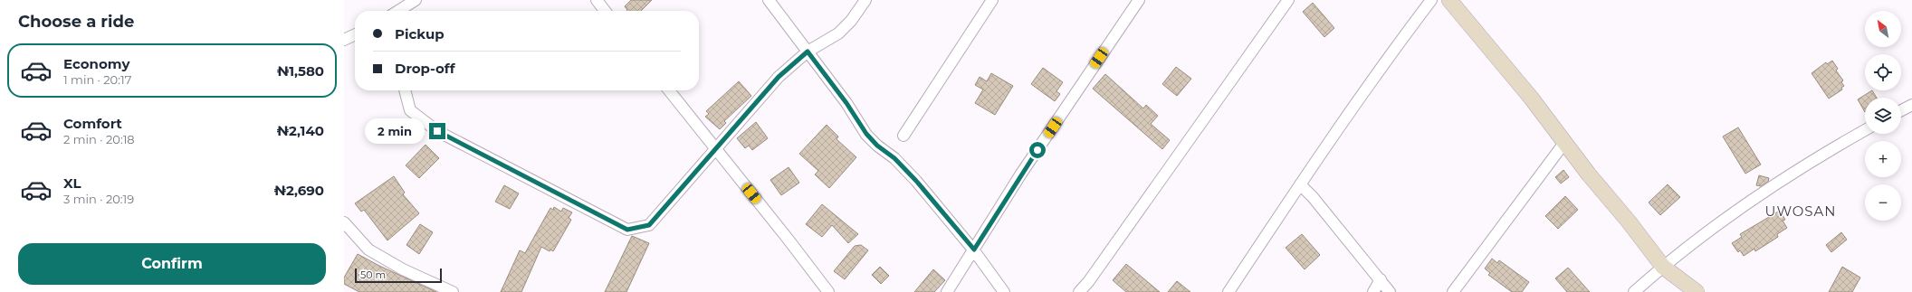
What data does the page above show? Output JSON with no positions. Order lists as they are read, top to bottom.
{
  "districts": ["UWOSAN"],
  "scale_bar": "50 m",
  "north": "top left",
  "page": {
    "heading": "Choose a ride",
    "map_buttons": ["+", "−"],
    "banner": ["Pickup", "Drop-off"],
    "list": [
      {
        "name": "Economy",
        "note": "1 min · 20:17",
        "value": "₦1,580"
      },
      {
        "name": "Comfort",
        "note": "2 min · 20:18",
        "value": "₦2,140"
      },
      {
        "name": "XL",
        "note": "3 min · 20:19",
        "value": "₦2,690"
      }
    ],
    "bubble": "2 min",
    "buttons": "Confirm",
    "scale": "50 m"
  }
}
